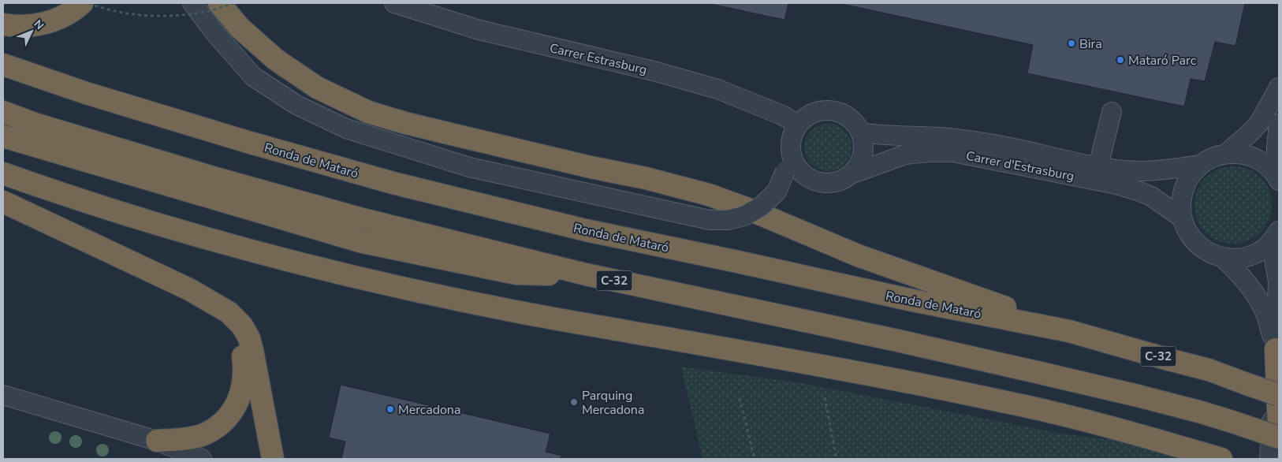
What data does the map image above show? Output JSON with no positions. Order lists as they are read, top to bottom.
{
  "streets": {
    "highway": ["Ronda de Mataró", "C-32"],
    "street": ["Carrer Estrasburg", "Carrer d'Estrasburg"]
  },
  "crossings": [
    ["Carrer Estrasburg", "Carrer d'Estrasburg"]
  ],
  "places": [
    "Bira",
    "Mataró Parc",
    "Parquing Mercadona",
    "Mercadona"
  ],
  "north": "top right"
}
